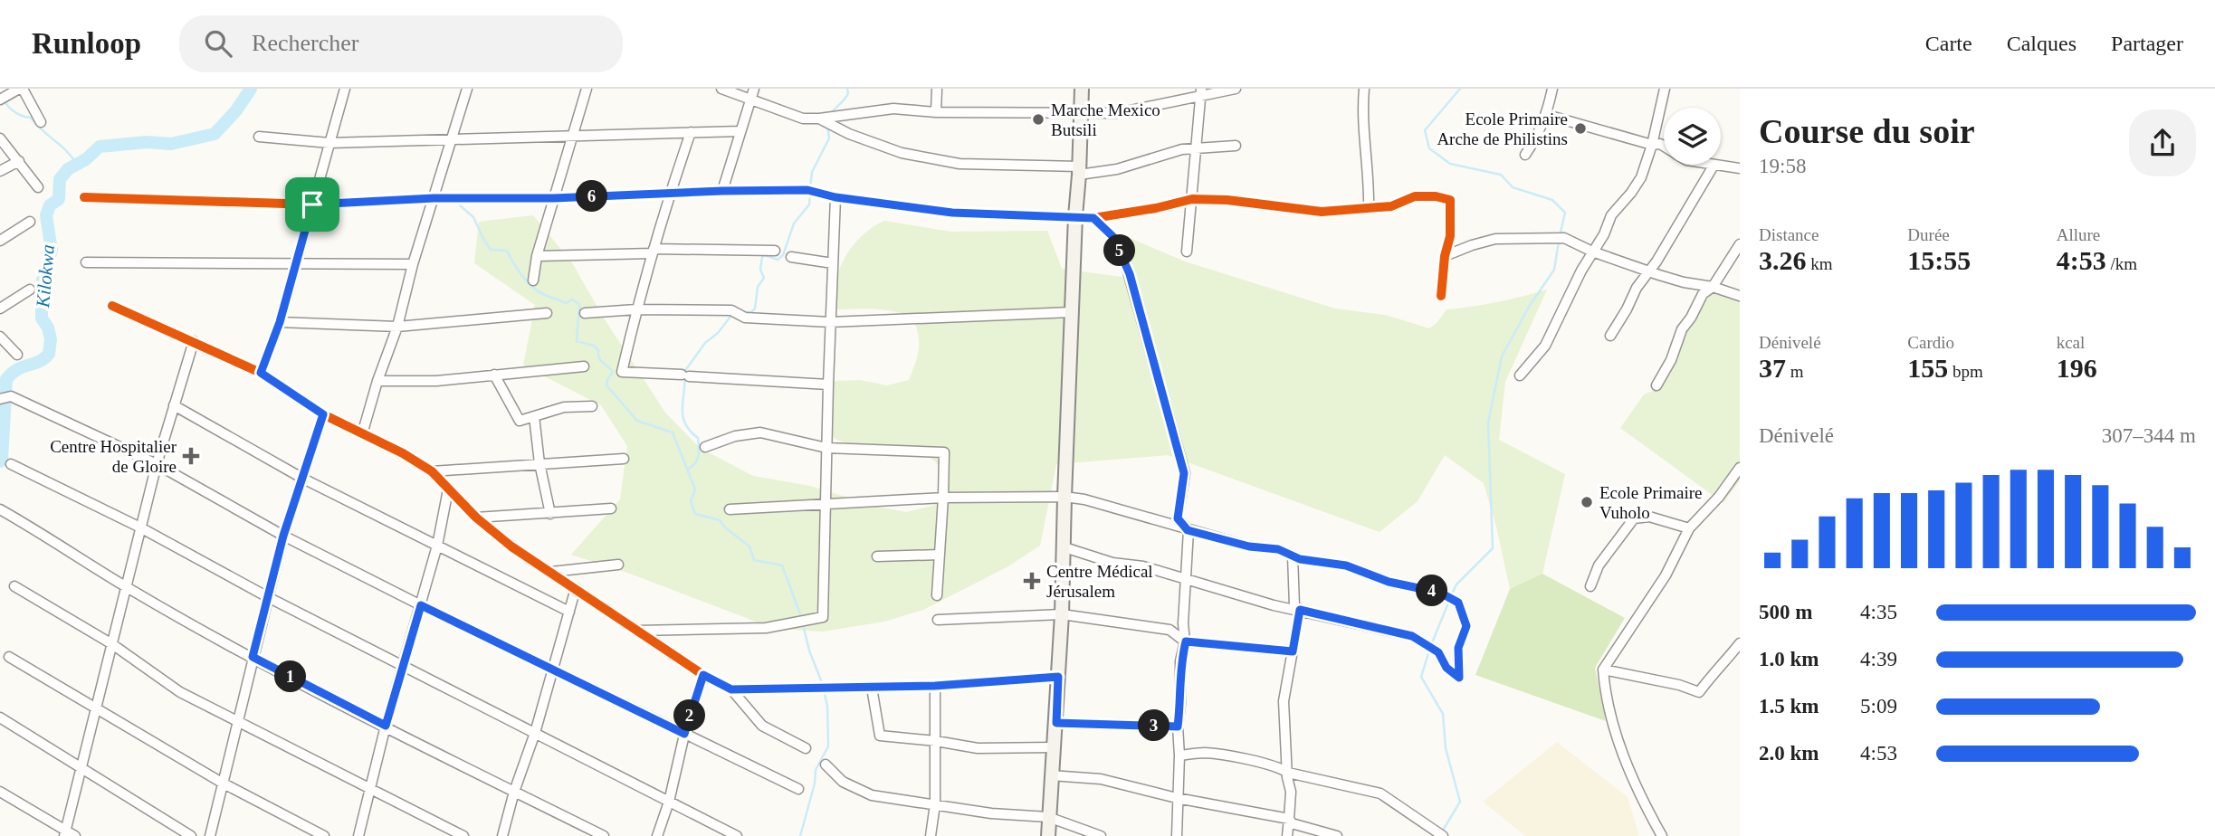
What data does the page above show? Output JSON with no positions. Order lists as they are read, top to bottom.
{
  "water": ["Kilokwa"],
  "places": {
    "other": ["Marche Mexico Butsili", "Ecole Primaire Arche de Philistins", "Ecole Primaire Vuholo"],
    "health": ["Centre Hospitalier de Gloire", "Centre Médical Jérusalem"]
  },
  "page": {
    "header": "Runloop",
    "search": "Rechercher",
    "nav": ["Carte", "Calques", "Partager"],
    "heading": ["Course du soir", "19:58"],
    "pins": [
      "6",
      "5",
      "4",
      "1",
      "2",
      "3"
    ],
    "stats": [
      ["Distance", "3.26 km"],
      ["Durée", "15:55"],
      ["Allure", "4:53 /km"],
      ["Dénivelé", "37 m"],
      ["Cardio", "155 bpm"],
      ["kcal", "196"]
    ],
    "chart": ["Dénivelé", "307–344 m"],
    "list": [
      {
        "name": "500 m",
        "note": "4:35"
      },
      {
        "name": "1.0 km",
        "note": "4:39"
      },
      {
        "name": "1.5 km",
        "note": "5:09"
      },
      {
        "name": "2.0 km",
        "note": "4:53"
      }
    ]
  }
}
